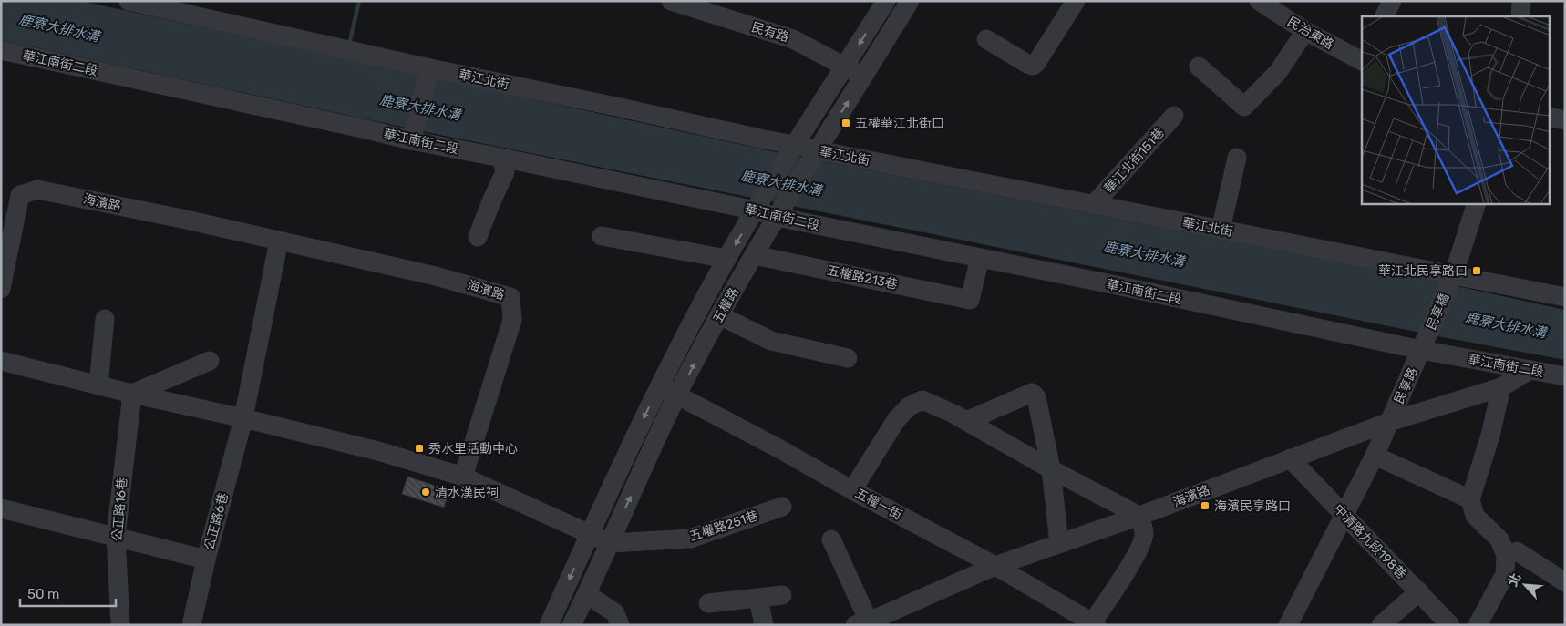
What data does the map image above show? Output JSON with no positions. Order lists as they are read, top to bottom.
{
  "streets": {
    "street": [
      "民有路",
      "民治東路",
      "華江南街二段",
      "華江北街",
      "華江北街151巷",
      "海濱路",
      "五權路213巷",
      "五權路",
      "民享橋",
      "民享路",
      "五權一街",
      "公正路16巷",
      "公正路6巷",
      "五權路251巷",
      "中清路九段198巷"
    ]
  },
  "crossings": [
    ["民有路", "五權路"],
    ["華江南街二段", "海濱路"],
    ["華江南街二段", "五權路213巷"],
    ["華江南街二段", "五權路"],
    ["華江南街二段", "民享橋"],
    ["華江南街二段", "民享路"],
    ["華江北街", "華江北街151巷"],
    ["華江北街", "五權路"],
    ["華江北街", "民享橋"],
    ["海濱路", "民享路"],
    ["海濱路", "五權一街"],
    ["海濱路", "中清路九段198巷"],
    ["五權路213巷", "五權路"],
    ["五權路", "五權一街"],
    ["五權路", "五權路251巷"],
    ["民享橋", "民享路"],
    ["民享路", "中清路九段198巷"]
  ],
  "water": ["鹿寮大排水溝"],
  "places": {
    "transit": [
      "五權華江北街口",
      "華江北民享路口",
      "秀水里活動中心",
      "海濱民享路口"
    ],
    "other": ["清水漢民祠"]
  },
  "scale_bar": "50 m",
  "north": "top left"
}
